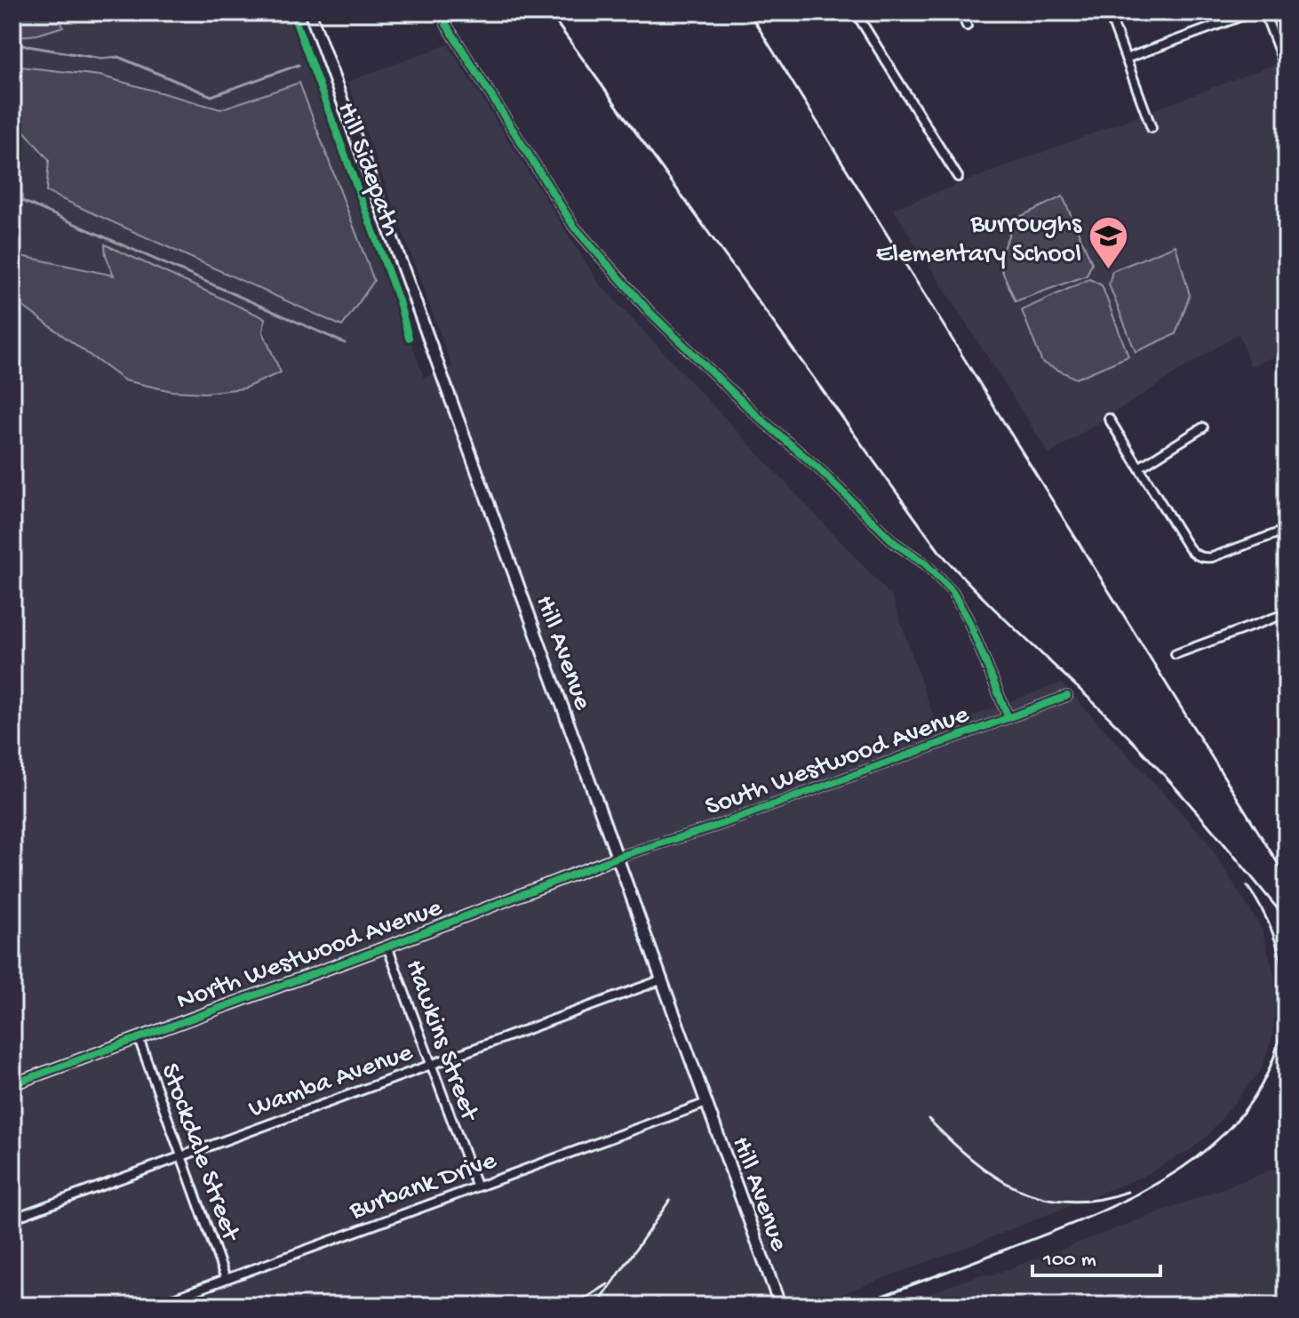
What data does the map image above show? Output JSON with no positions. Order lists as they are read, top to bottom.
{
  "streets": {
    "main road": ["Hill Avenue"],
    "street": [
      "South Westwood Avenue",
      "North Westwood Avenue",
      "Hawkins Street",
      "Wamba Avenue",
      "Stockdale Street",
      "Burbank Drive"
    ],
    "cycle path": ["Hill Sidepath"]
  },
  "crossings": [
    ["Hill Avenue", "South Westwood Avenue"],
    ["Hill Avenue", "North Westwood Avenue"],
    ["Hill Avenue", "Wamba Avenue"],
    ["Hill Avenue", "Burbank Drive"],
    ["South Westwood Avenue", "North Westwood Avenue"],
    ["North Westwood Avenue", "Hawkins Street"],
    ["North Westwood Avenue", "Stockdale Street"],
    ["Hawkins Street", "Wamba Avenue"],
    ["Hawkins Street", "Burbank Drive"],
    ["Wamba Avenue", "Stockdale Street"],
    ["Stockdale Street", "Burbank Drive"]
  ],
  "places": {
    "school or university": ["Burroughs Elementary School"]
  },
  "scale_bar": "100 m"
}
